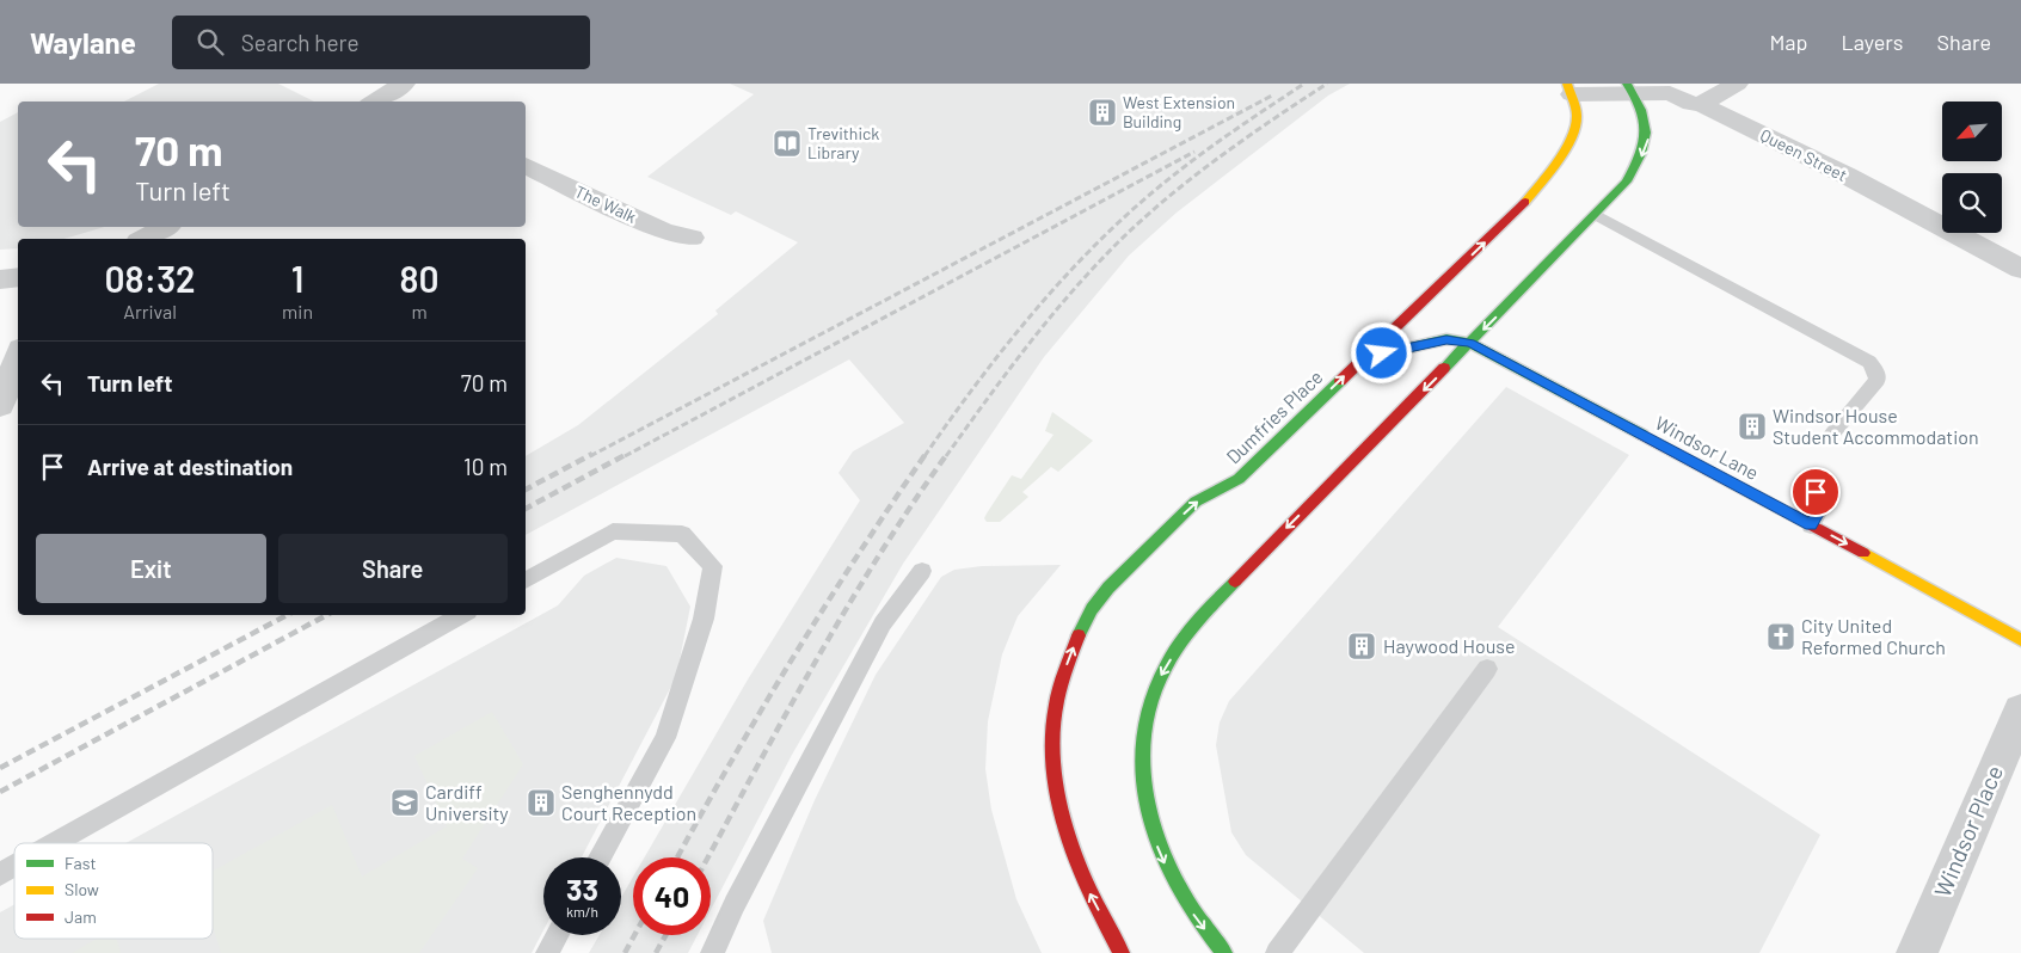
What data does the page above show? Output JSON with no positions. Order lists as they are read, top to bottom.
{
  "streets": {
    "main road": ["Dumfries Place", "Windsor Lane"],
    "street": ["Queen Street", "The Walk", "Windsor Place"]
  },
  "crossings": [
    ["Dumfries Place", "Windsor Lane"]
  ],
  "one_way": ["Dumfries Place"],
  "places": {
    "building": [
      "West Extension Building",
      "Windsor House Student Accommodation",
      "Haywood House",
      "Senghennydd Court Reception"
    ],
    "library": ["Trevithick Library"],
    "church": ["City United Reformed Church"],
    "school or university": ["Cardiff University"]
  },
  "legend": ["Fast", "Slow", "Jam"],
  "north": "bottom left",
  "page": {
    "header": "Waylane",
    "search": "Search here",
    "nav": ["Map", "Layers", "Share"],
    "turn": ["70 m", "Turn left"],
    "eta": [
      "08:32",
      "Arrival",
      "1",
      "min",
      "80",
      "m"
    ],
    "list": [
      {
        "name": "Turn left",
        "value": "70 m"
      },
      {
        "name": "Arrive at destination",
        "value": "10 m"
      }
    ],
    "buttons": ["Exit", "Share"],
    "speed": "33 km/h",
    "limit": "40"
  }
}
